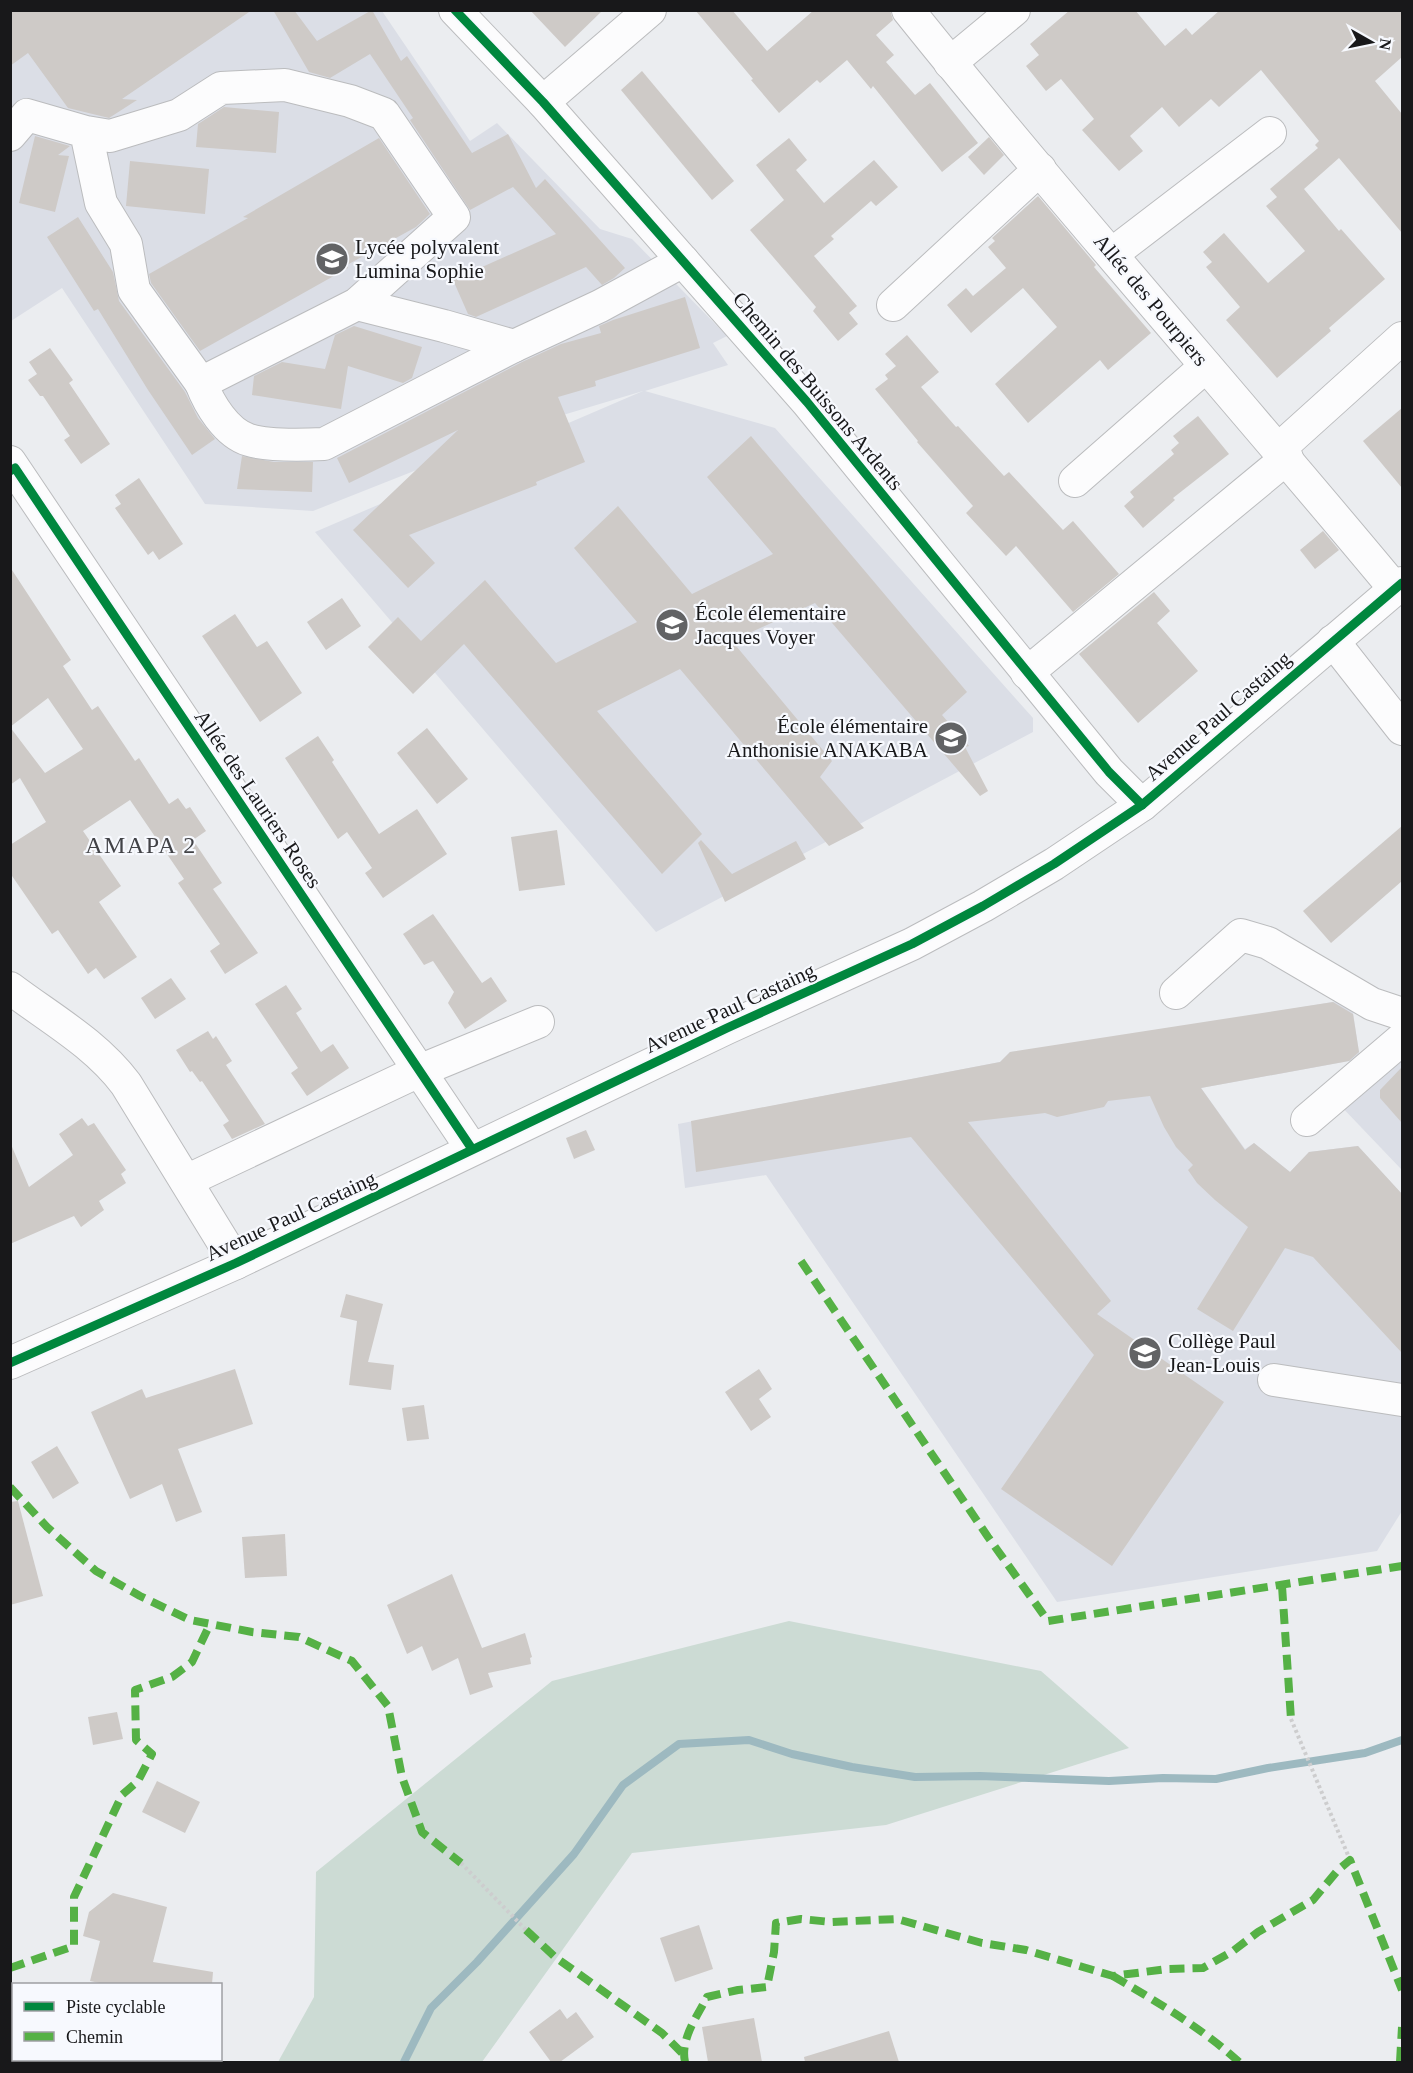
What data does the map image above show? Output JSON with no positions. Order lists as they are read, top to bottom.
{
  "streets": {
    "street": [
      "Allée des Pourpiers",
      "Chemin des Buissons Ardents",
      "Avenue Paul Castaing",
      "Allée des Lauriers Roses"
    ]
  },
  "crossings": [
    ["Allée des Pourpiers", "Avenue Paul Castaing"],
    ["Chemin des Buissons Ardents", "Avenue Paul Castaing"],
    ["Avenue Paul Castaing", "Allée des Lauriers Roses"]
  ],
  "districts": ["AMAPA 2"],
  "places": {
    "school or university": [
      "Lycée polyvalent Lumina Sophie",
      "École élementaire Jacques Voyer",
      "École élémentaire Anthonisie ANAKABA",
      "Collège Paul Jean-Louis"
    ]
  },
  "legend": ["Piste cyclable", "Chemin"],
  "north": "right"
}
